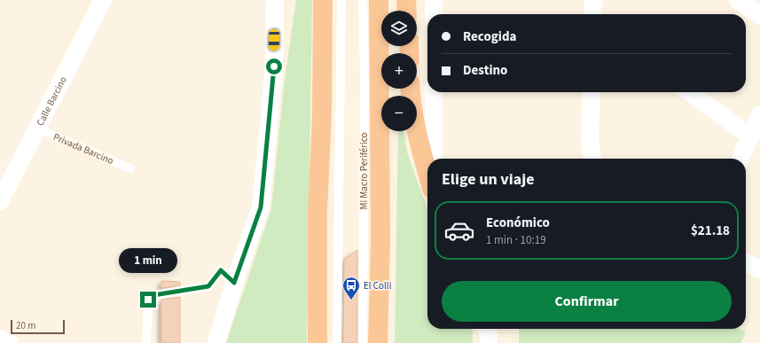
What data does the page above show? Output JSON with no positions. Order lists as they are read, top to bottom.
{
  "streets": {
    "street": ["Calle Barcino"],
    "lane": ["Privada Barcino", "Mi Macro Periférico"]
  },
  "crossings": [
    ["Calle Barcino", "Privada Barcino"]
  ],
  "places": {
    "bus stop": ["El Colli"]
  },
  "scale_bar": "20 m",
  "page": {
    "map_buttons": ["+", "−"],
    "banner": ["Recogida", "Destino"],
    "heading": "Elige un viaje",
    "list": [
      {
        "name": "Económico",
        "note": "1 min · 10:19",
        "value": "$21.18"
      }
    ],
    "bubble": "1 min",
    "buttons": "Confirmar",
    "scale": "20 m"
  }
}
